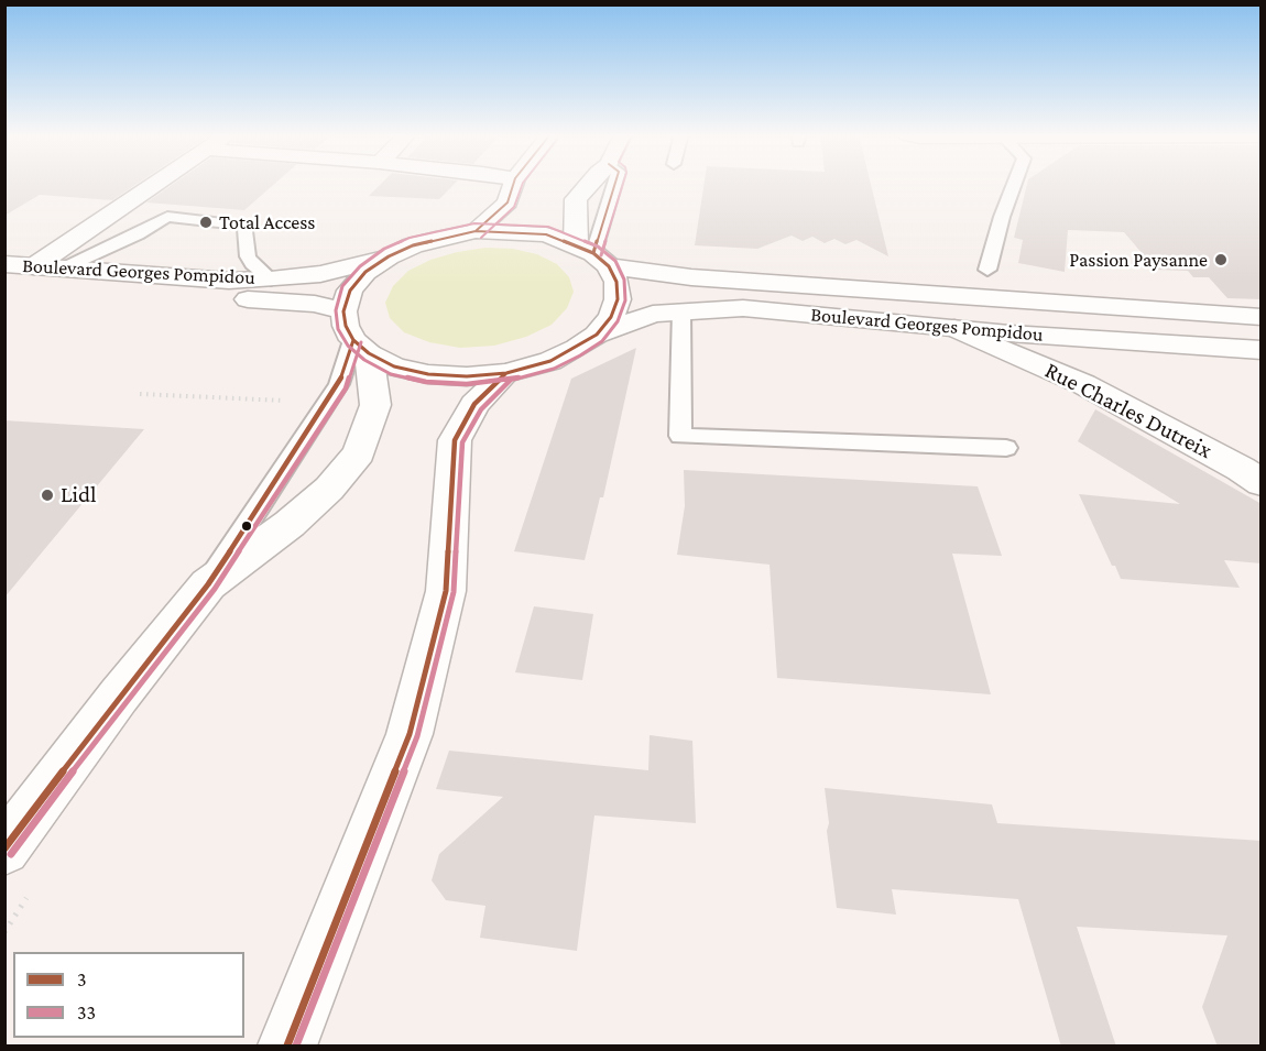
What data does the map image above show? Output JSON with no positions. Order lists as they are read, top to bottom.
{
  "streets": {
    "main road": ["Boulevard Georges Pompidou", "Rue Charles Dutreix"]
  },
  "crossings": [
    ["Boulevard Georges Pompidou", "Rue Charles Dutreix"]
  ],
  "places": ["Total Access", "Passion Paysanne", "Lidl"],
  "lines": ["transit line 3", "transit line 33"],
  "legend": ["3", "33"]
}
